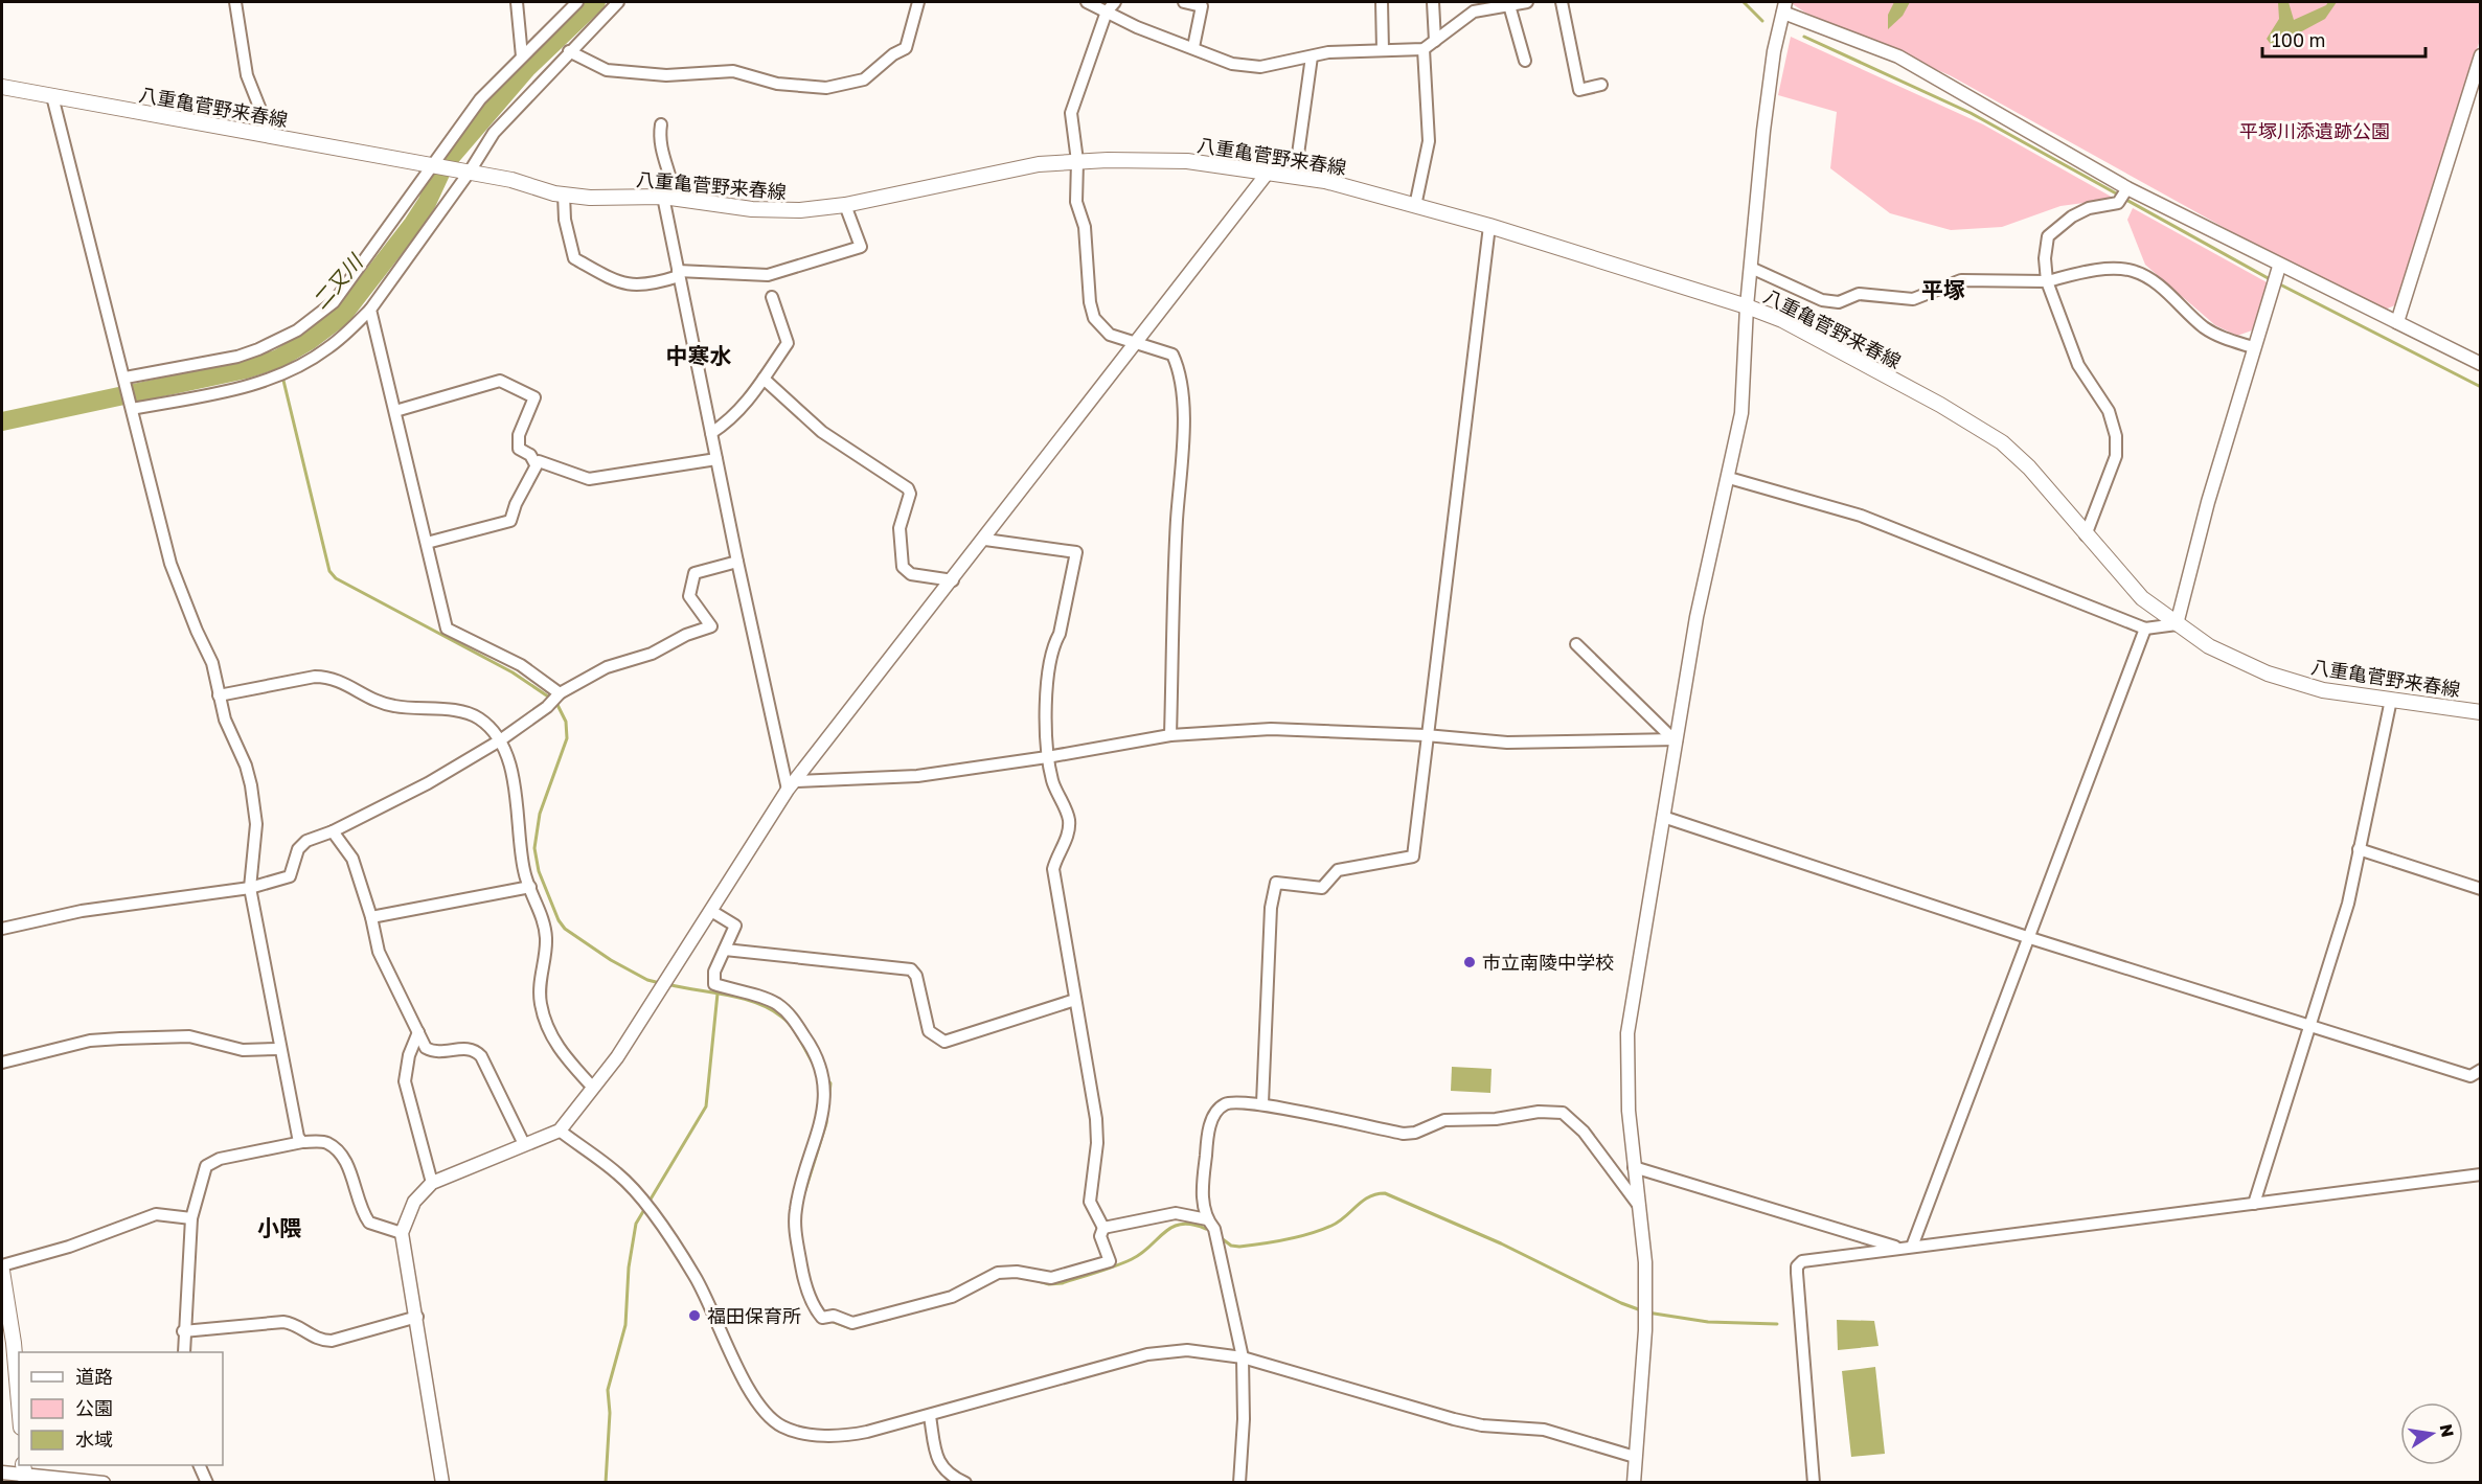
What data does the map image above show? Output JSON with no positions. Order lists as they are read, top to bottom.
{
  "streets": {
    "main road": ["八重亀菅野来春線"]
  },
  "districts": ["平塚", "中寒水", "小隈"],
  "water": ["二又川"],
  "parks": ["平塚川添遺跡公園"],
  "places": ["市立南陵中学校", "福田保育所"],
  "legend": ["道路", "公園", "水域"],
  "scale_bar": "100 m",
  "north": "right"
}
